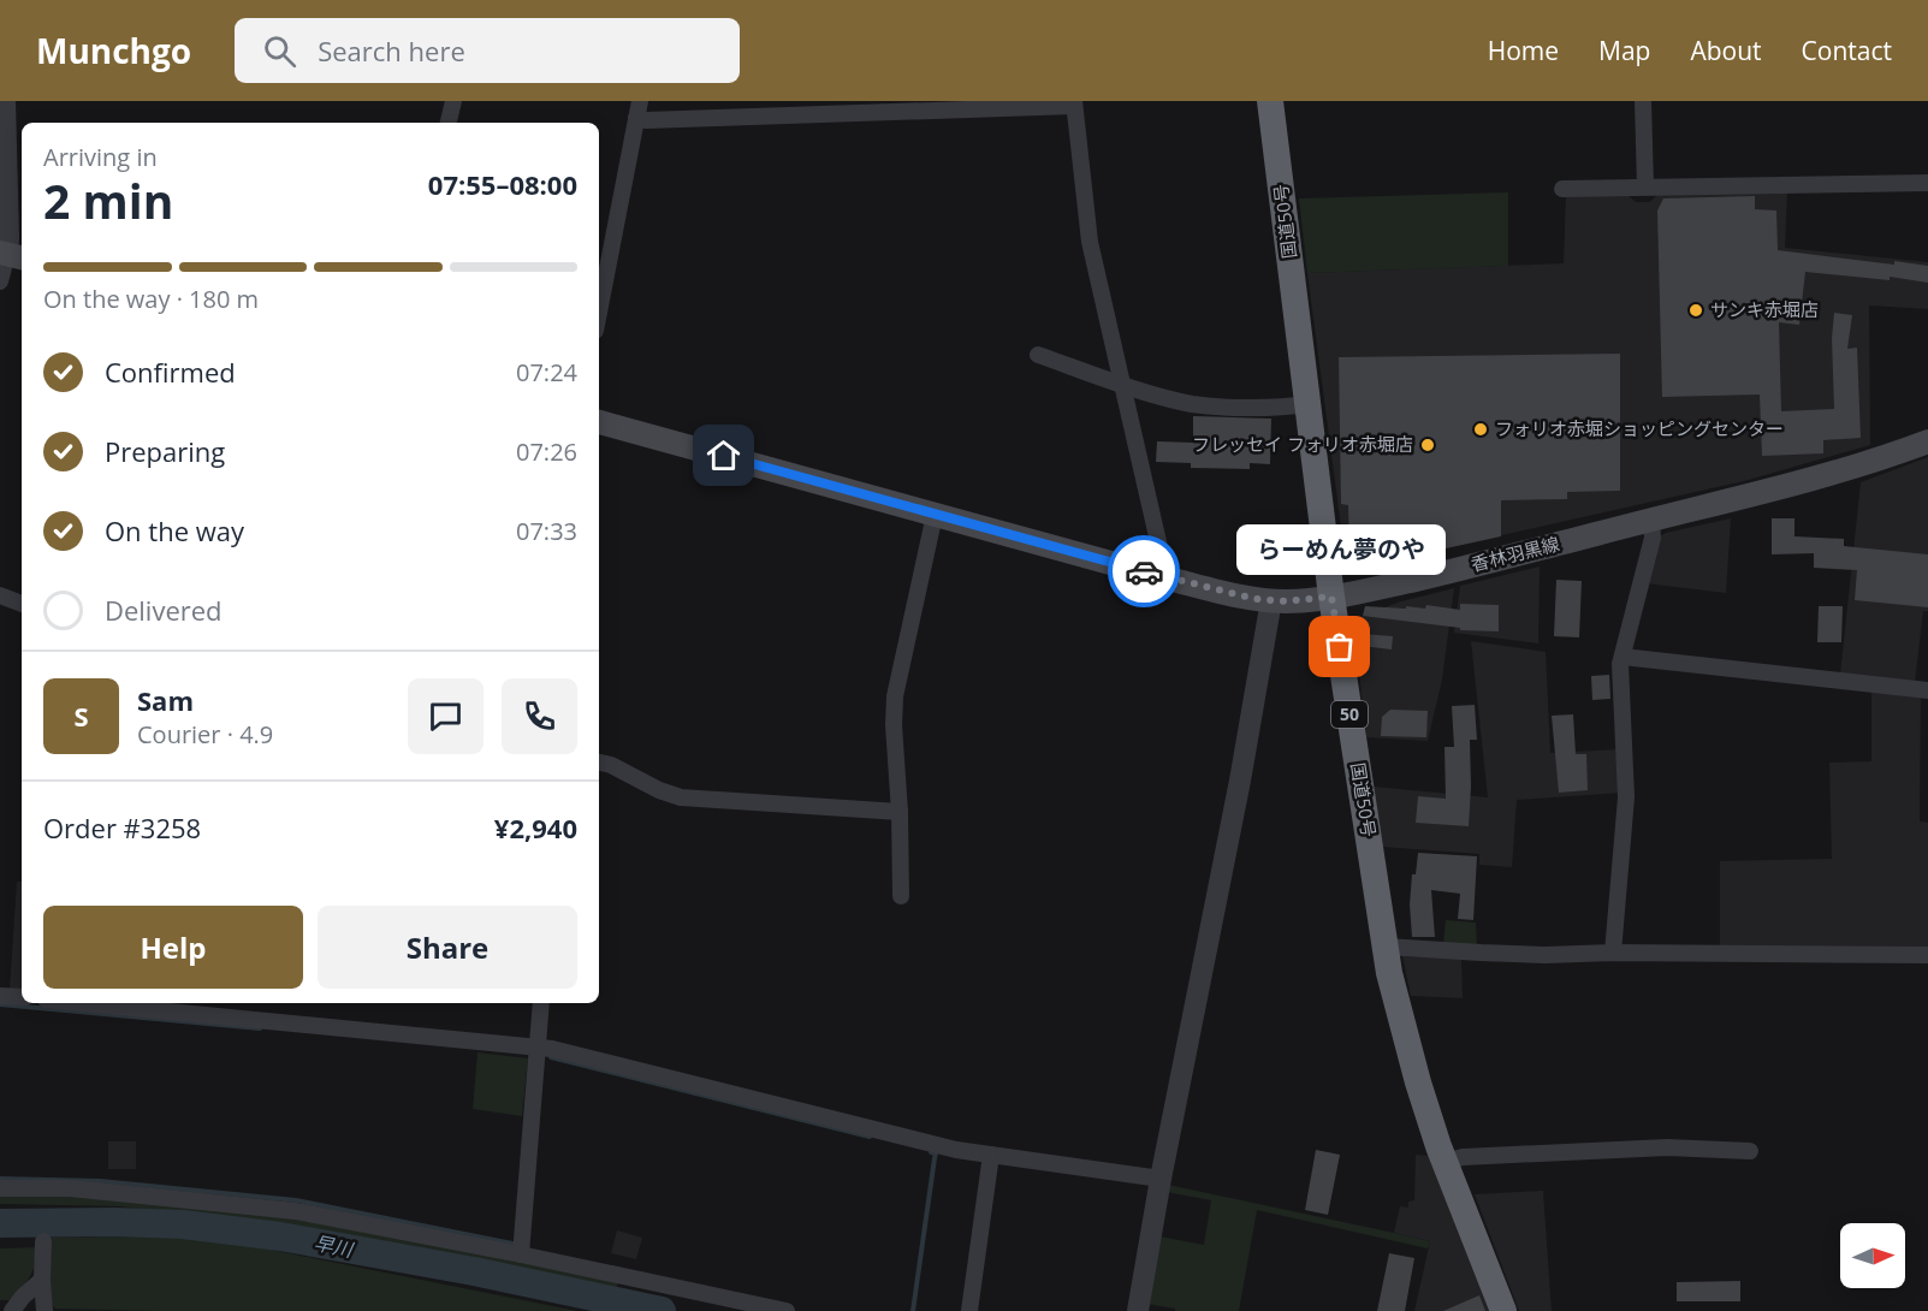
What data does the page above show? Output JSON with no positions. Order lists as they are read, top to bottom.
{
  "streets": {
    "highway": ["国道50号", "50"],
    "main road": ["香林羽黒線"]
  },
  "crossings": [
    ["国道50号", "香林羽黒線"]
  ],
  "water": ["早川"],
  "places": [
    "サンキ赤堀店",
    "フォリオ赤堀ショッピングセンター",
    "フレッセイ フォリオ赤堀店",
    "らーめん夢のや"
  ],
  "north": "right",
  "page": {
    "header": "Munchgo",
    "search": "Search here",
    "nav": [
      "Home",
      "Map",
      "About",
      "Contact"
    ],
    "heading": ["2 min", "Arriving in", "07:55–08:00"],
    "panel": [
      "Sam",
      "Courier · 4.9",
      "Order #3258",
      "¥2,940"
    ],
    "bar": "On the way · 180 m",
    "list": [
      ["Confirmed", "07:24"],
      ["Preparing", "07:26"],
      ["On the way", "07:33"],
      "Delivered"
    ],
    "bubble": "らーめん夢のや",
    "round": "S",
    "buttons": ["Help", "Share"]
  }
}
